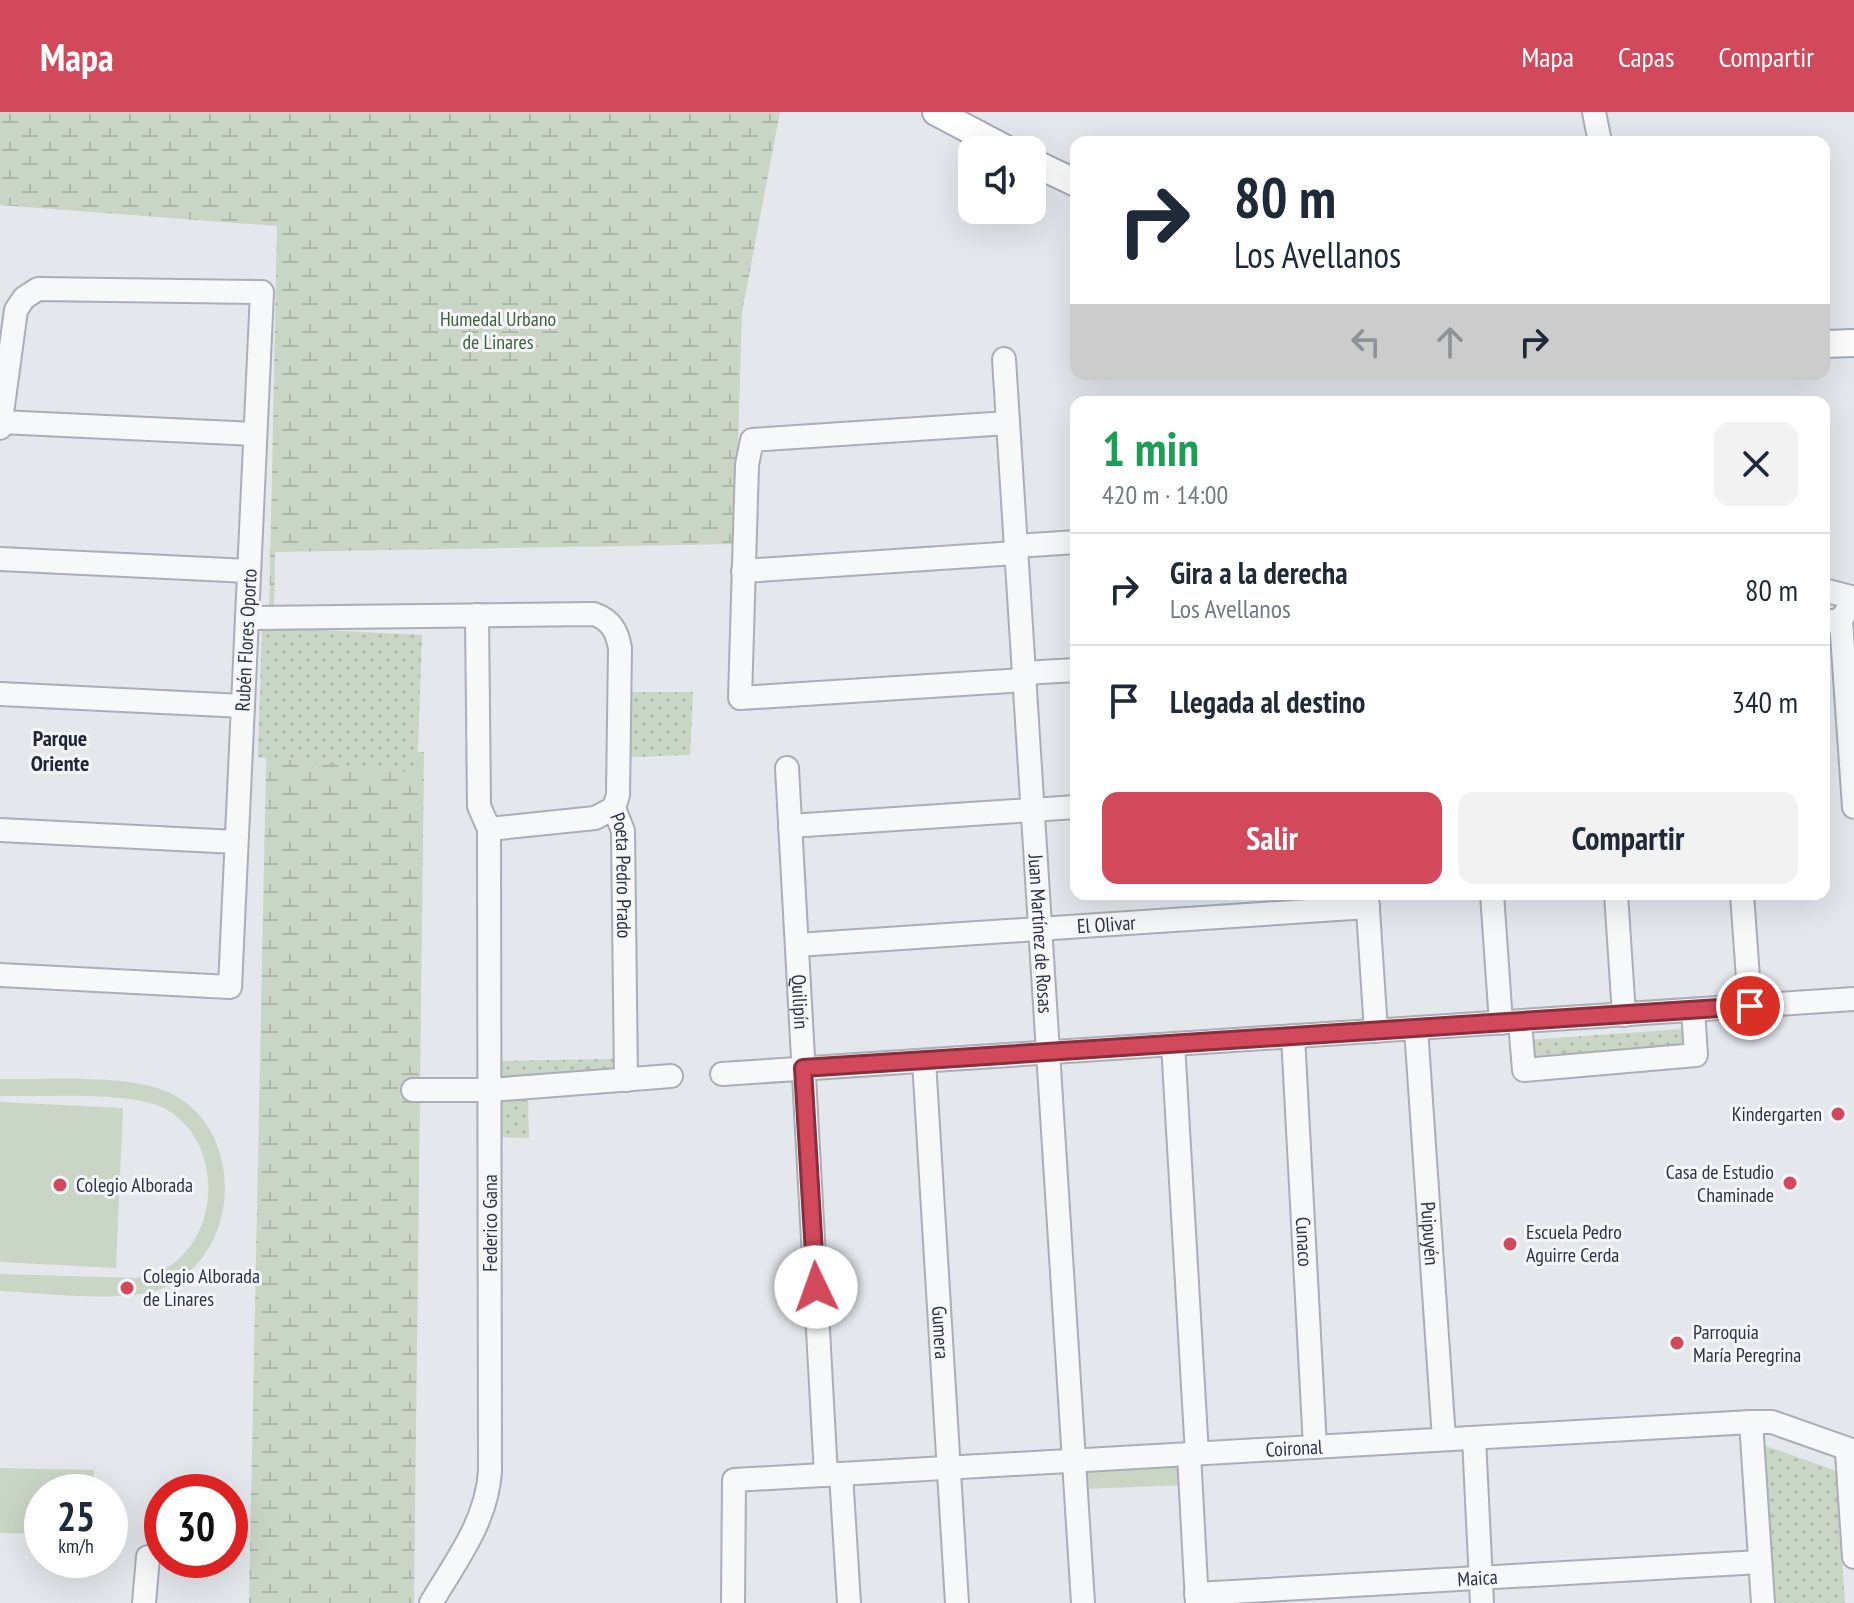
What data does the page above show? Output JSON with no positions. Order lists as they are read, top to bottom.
{
  "streets": {
    "street": [
      "Rubén Flores Oporto",
      "Poeta Pedro Prado",
      "El Olivar",
      "Juan Martínez de Rosas",
      "Quilipín",
      "Federico Gana",
      "Puipuyén",
      "Cunaco",
      "Gumera",
      "Coironal",
      "Maica"
    ]
  },
  "crossings": [
    ["Poeta Pedro Prado", "Federico Gana"],
    ["El Olivar", "Juan Martínez de Rosas"],
    ["El Olivar", "Quilipín"],
    ["Juan Martínez de Rosas", "Coironal"],
    ["Quilipín", "Coironal"],
    ["Puipuyén", "Coironal"],
    ["Cunaco", "Coironal"],
    ["Gumera", "Coironal"]
  ],
  "districts": ["Parque Oriente"],
  "parks": ["Humedal Urbano de Linares"],
  "places": [
    "Kindergarten",
    "Casa de Estudio Chaminade",
    "Colegio Alborada",
    "Escuela Pedro Aguirre Cerda",
    "Colegio Alborada de Linares",
    "Parroquia María Peregrina"
  ],
  "page": {
    "header": "Mapa",
    "nav": ["Mapa", "Capas", "Compartir"],
    "turn": ["80 m", "Los Avellanos"],
    "heading": ["1 min", "420 m · 14:00"],
    "list": [
      {
        "name": "Gira a la derecha",
        "note": "Los Avellanos",
        "value": "80 m"
      },
      {
        "name": "Llegada al destino",
        "value": "340 m"
      }
    ],
    "buttons": ["Salir", "Compartir"],
    "speed": "25 km/h",
    "limit": "30"
  }
}
